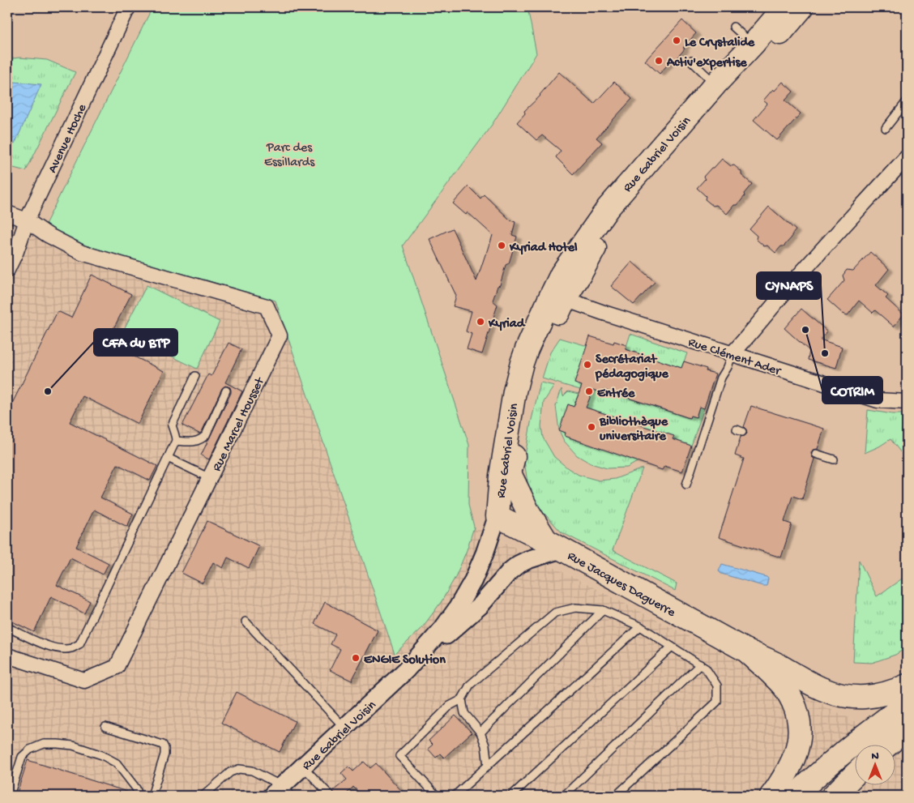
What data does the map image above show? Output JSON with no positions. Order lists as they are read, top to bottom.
{
  "streets": {
    "main road": ["Rue Gabriel Voisin", "Rue Jacques Daguerre"],
    "street": ["Avenue Hoche", "Rue Clément Ader", "Rue Marcel Housset"]
  },
  "crossings": [
    ["Avenue Hoche", "Rue Marcel Housset"],
    ["Rue Gabriel Voisin", "Rue Clément Ader"],
    ["Rue Gabriel Voisin", "Rue Jacques Daguerre"]
  ],
  "parks": ["Parc des Essillards"],
  "places": [
    "Le Crystalide",
    "Activ'expertise",
    "Kyriad Hotel",
    "Kyriad",
    "COTRIM",
    "CYNAPS",
    "Secrétariat pédagogique",
    "CFA du BTP",
    "Entrée",
    "Bibliothèque universitaire",
    "ENGIE Solution"
  ],
  "north": "top"
}
